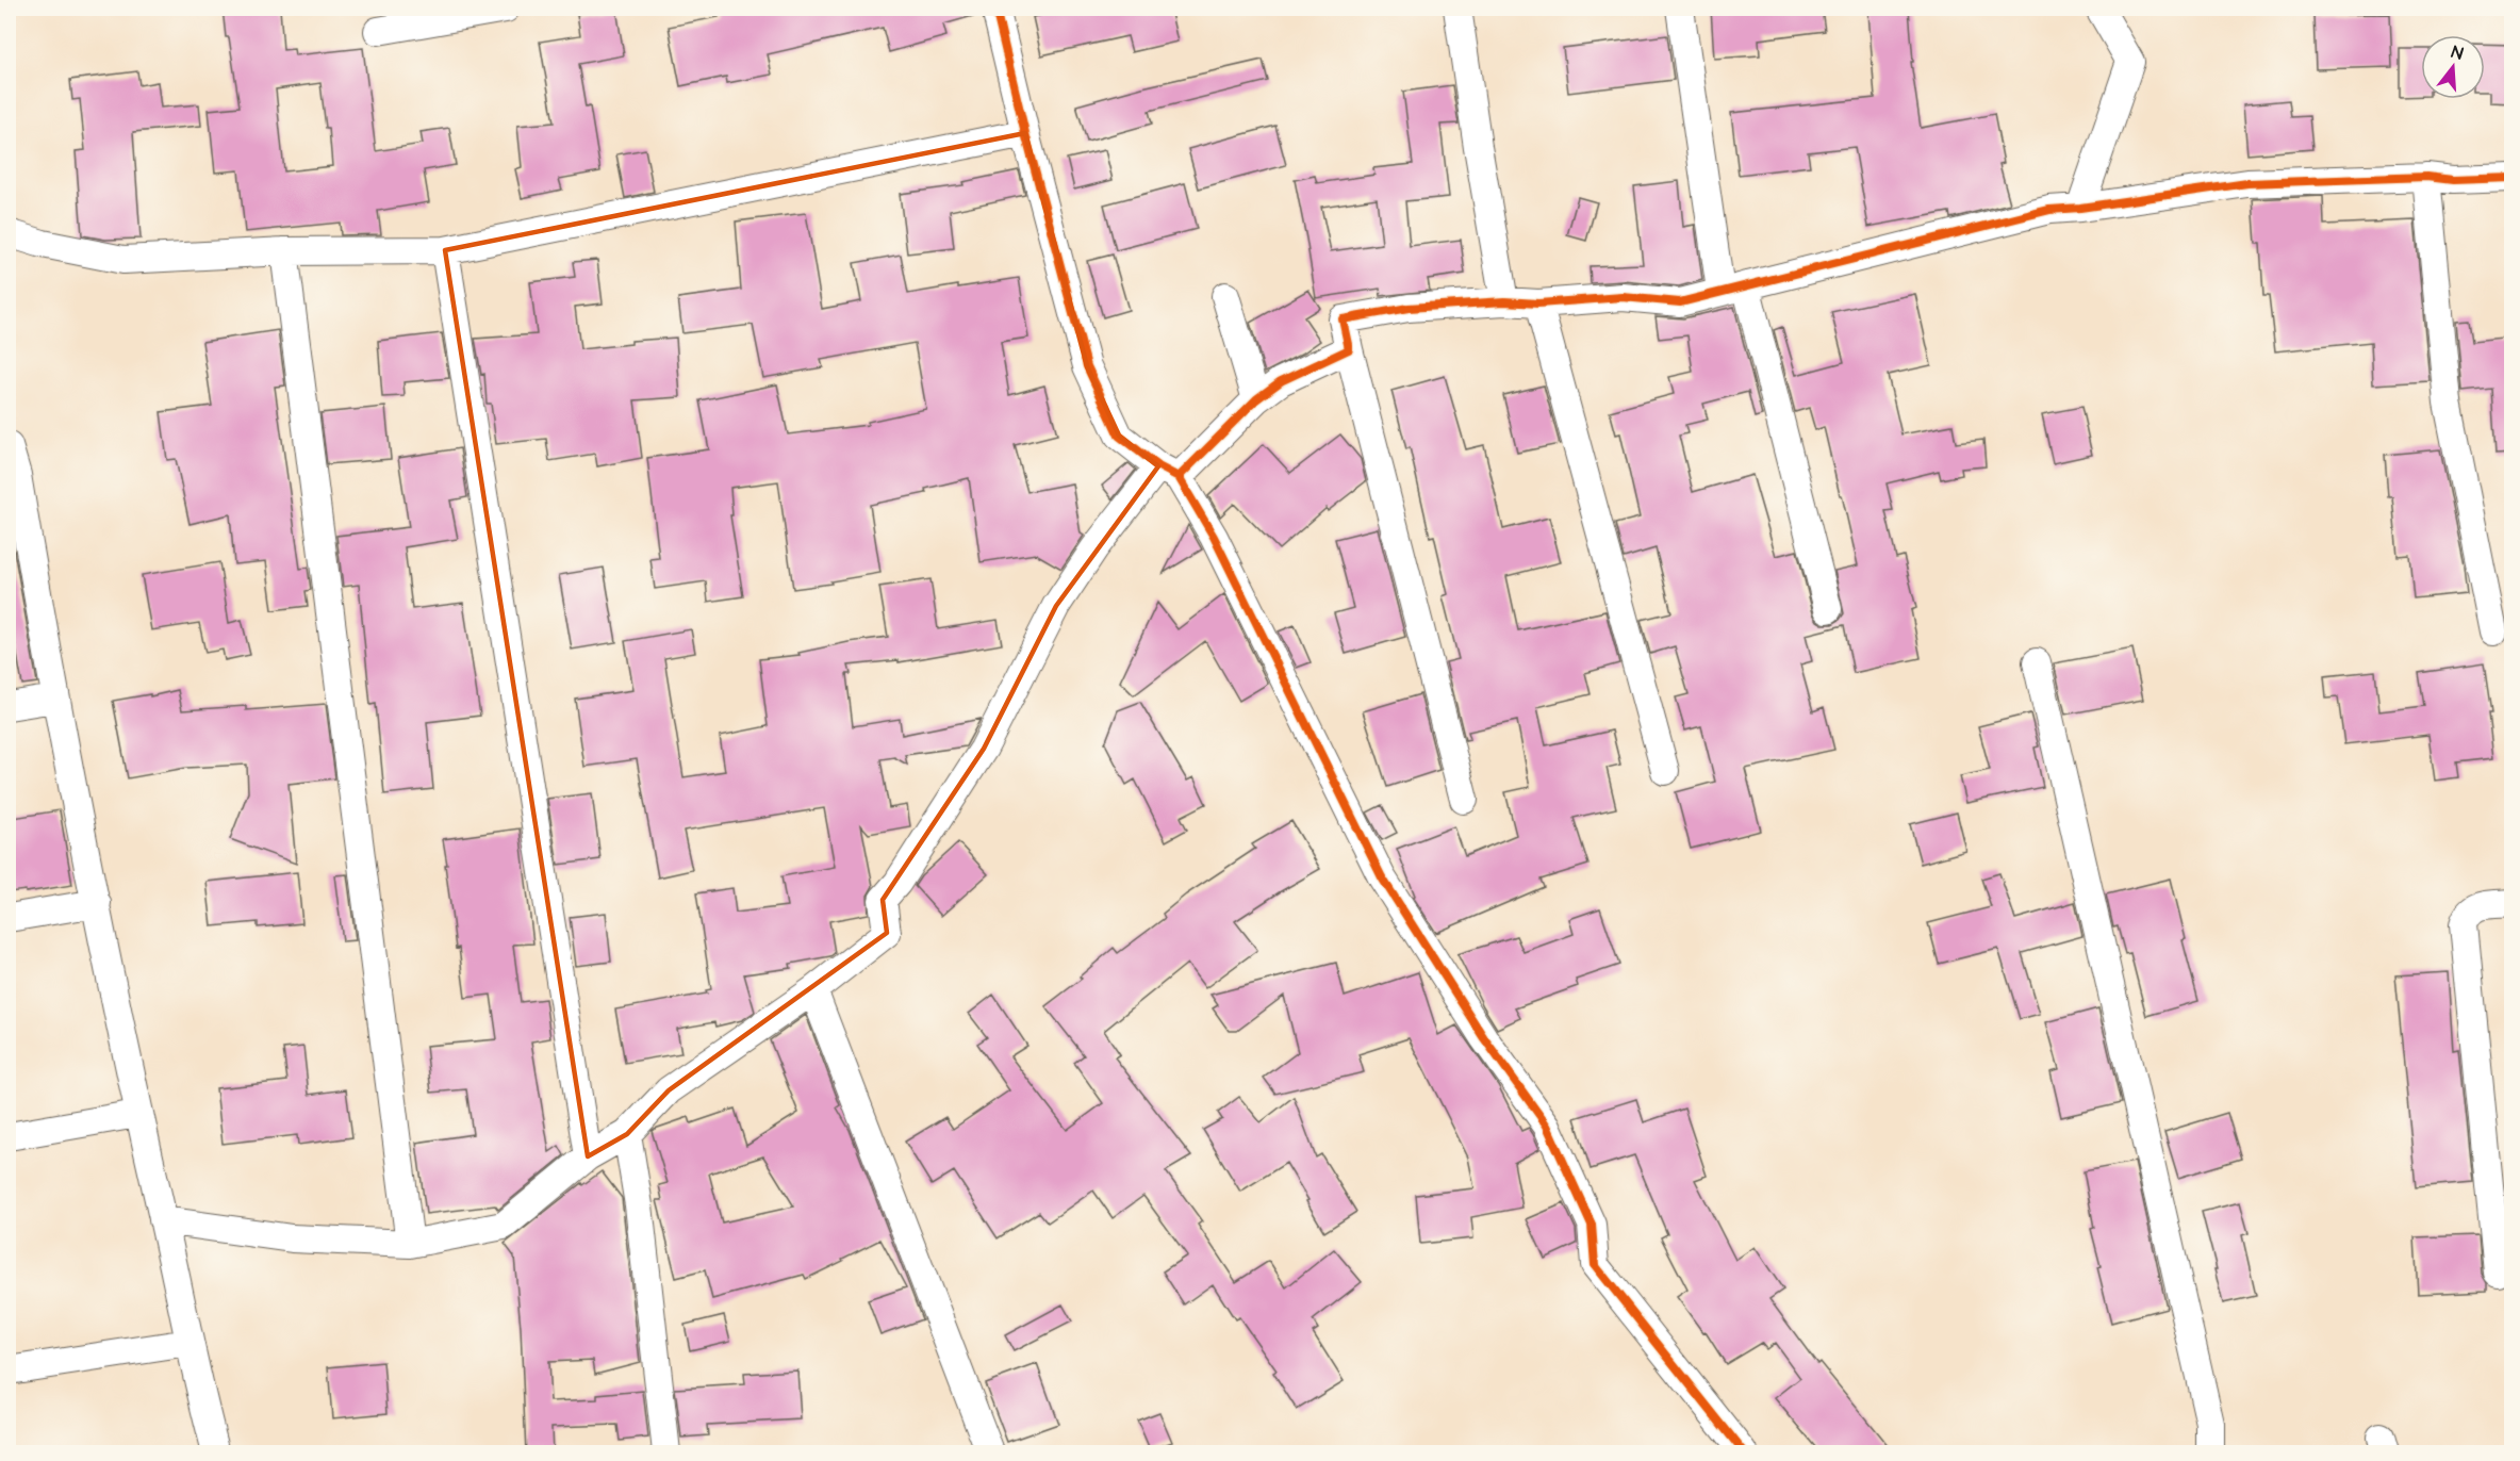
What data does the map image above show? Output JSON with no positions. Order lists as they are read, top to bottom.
{
  "north": "top"
}
